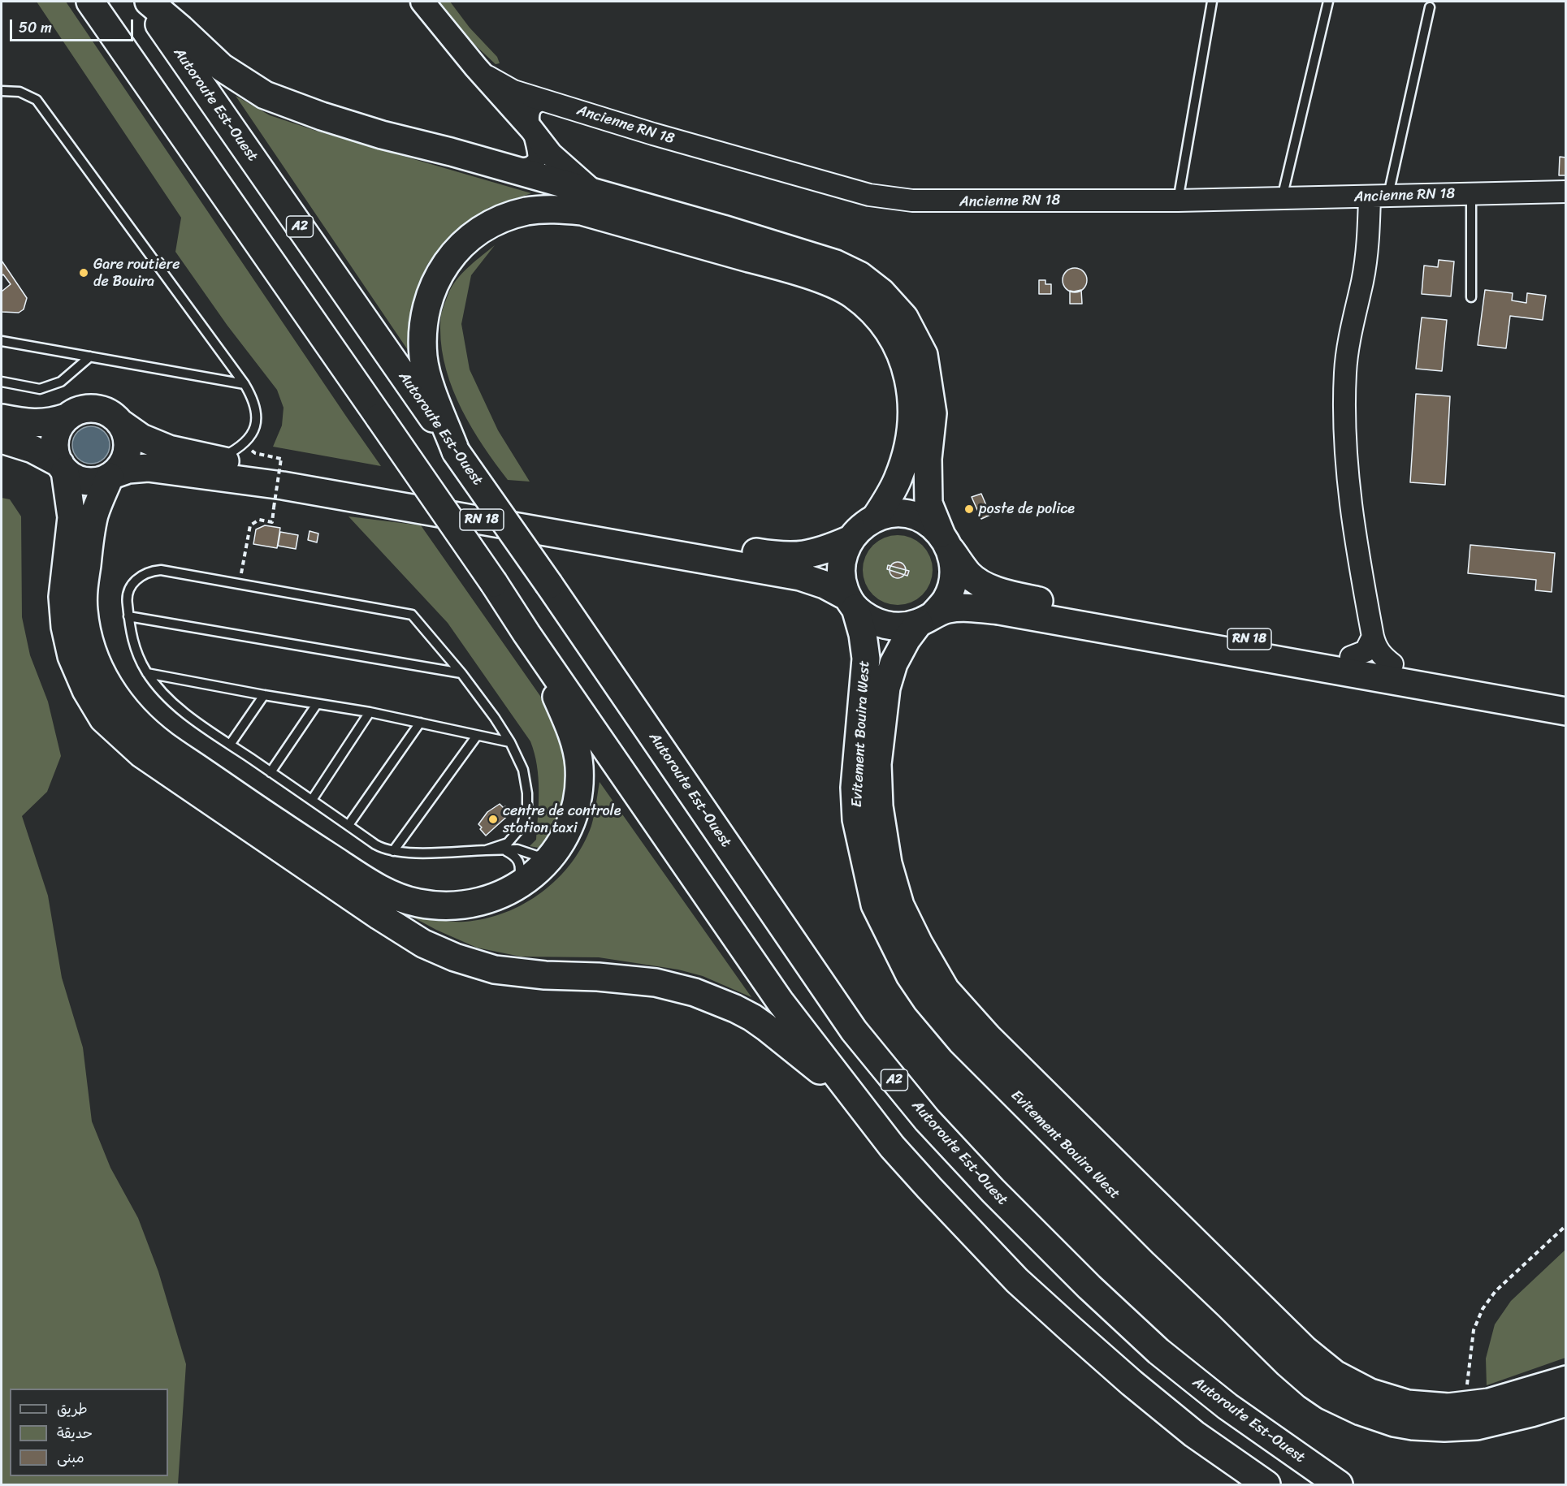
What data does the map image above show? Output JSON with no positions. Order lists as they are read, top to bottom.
{
  "streets": {
    "main road": [
      "Autoroute Est-Ouest",
      "Ancienne RN 18",
      "A2",
      "RN 18",
      "Evitement Bouira West"
    ]
  },
  "crossings": [
    ["RN 18", "Evitement Bouira West"]
  ],
  "places": ["Gare routière de Bouira", "poste de police", "centre de controle station taxi"],
  "legend": ["طريق", "حديقة", "مبنى"],
  "scale_bar": "50 m"
}
